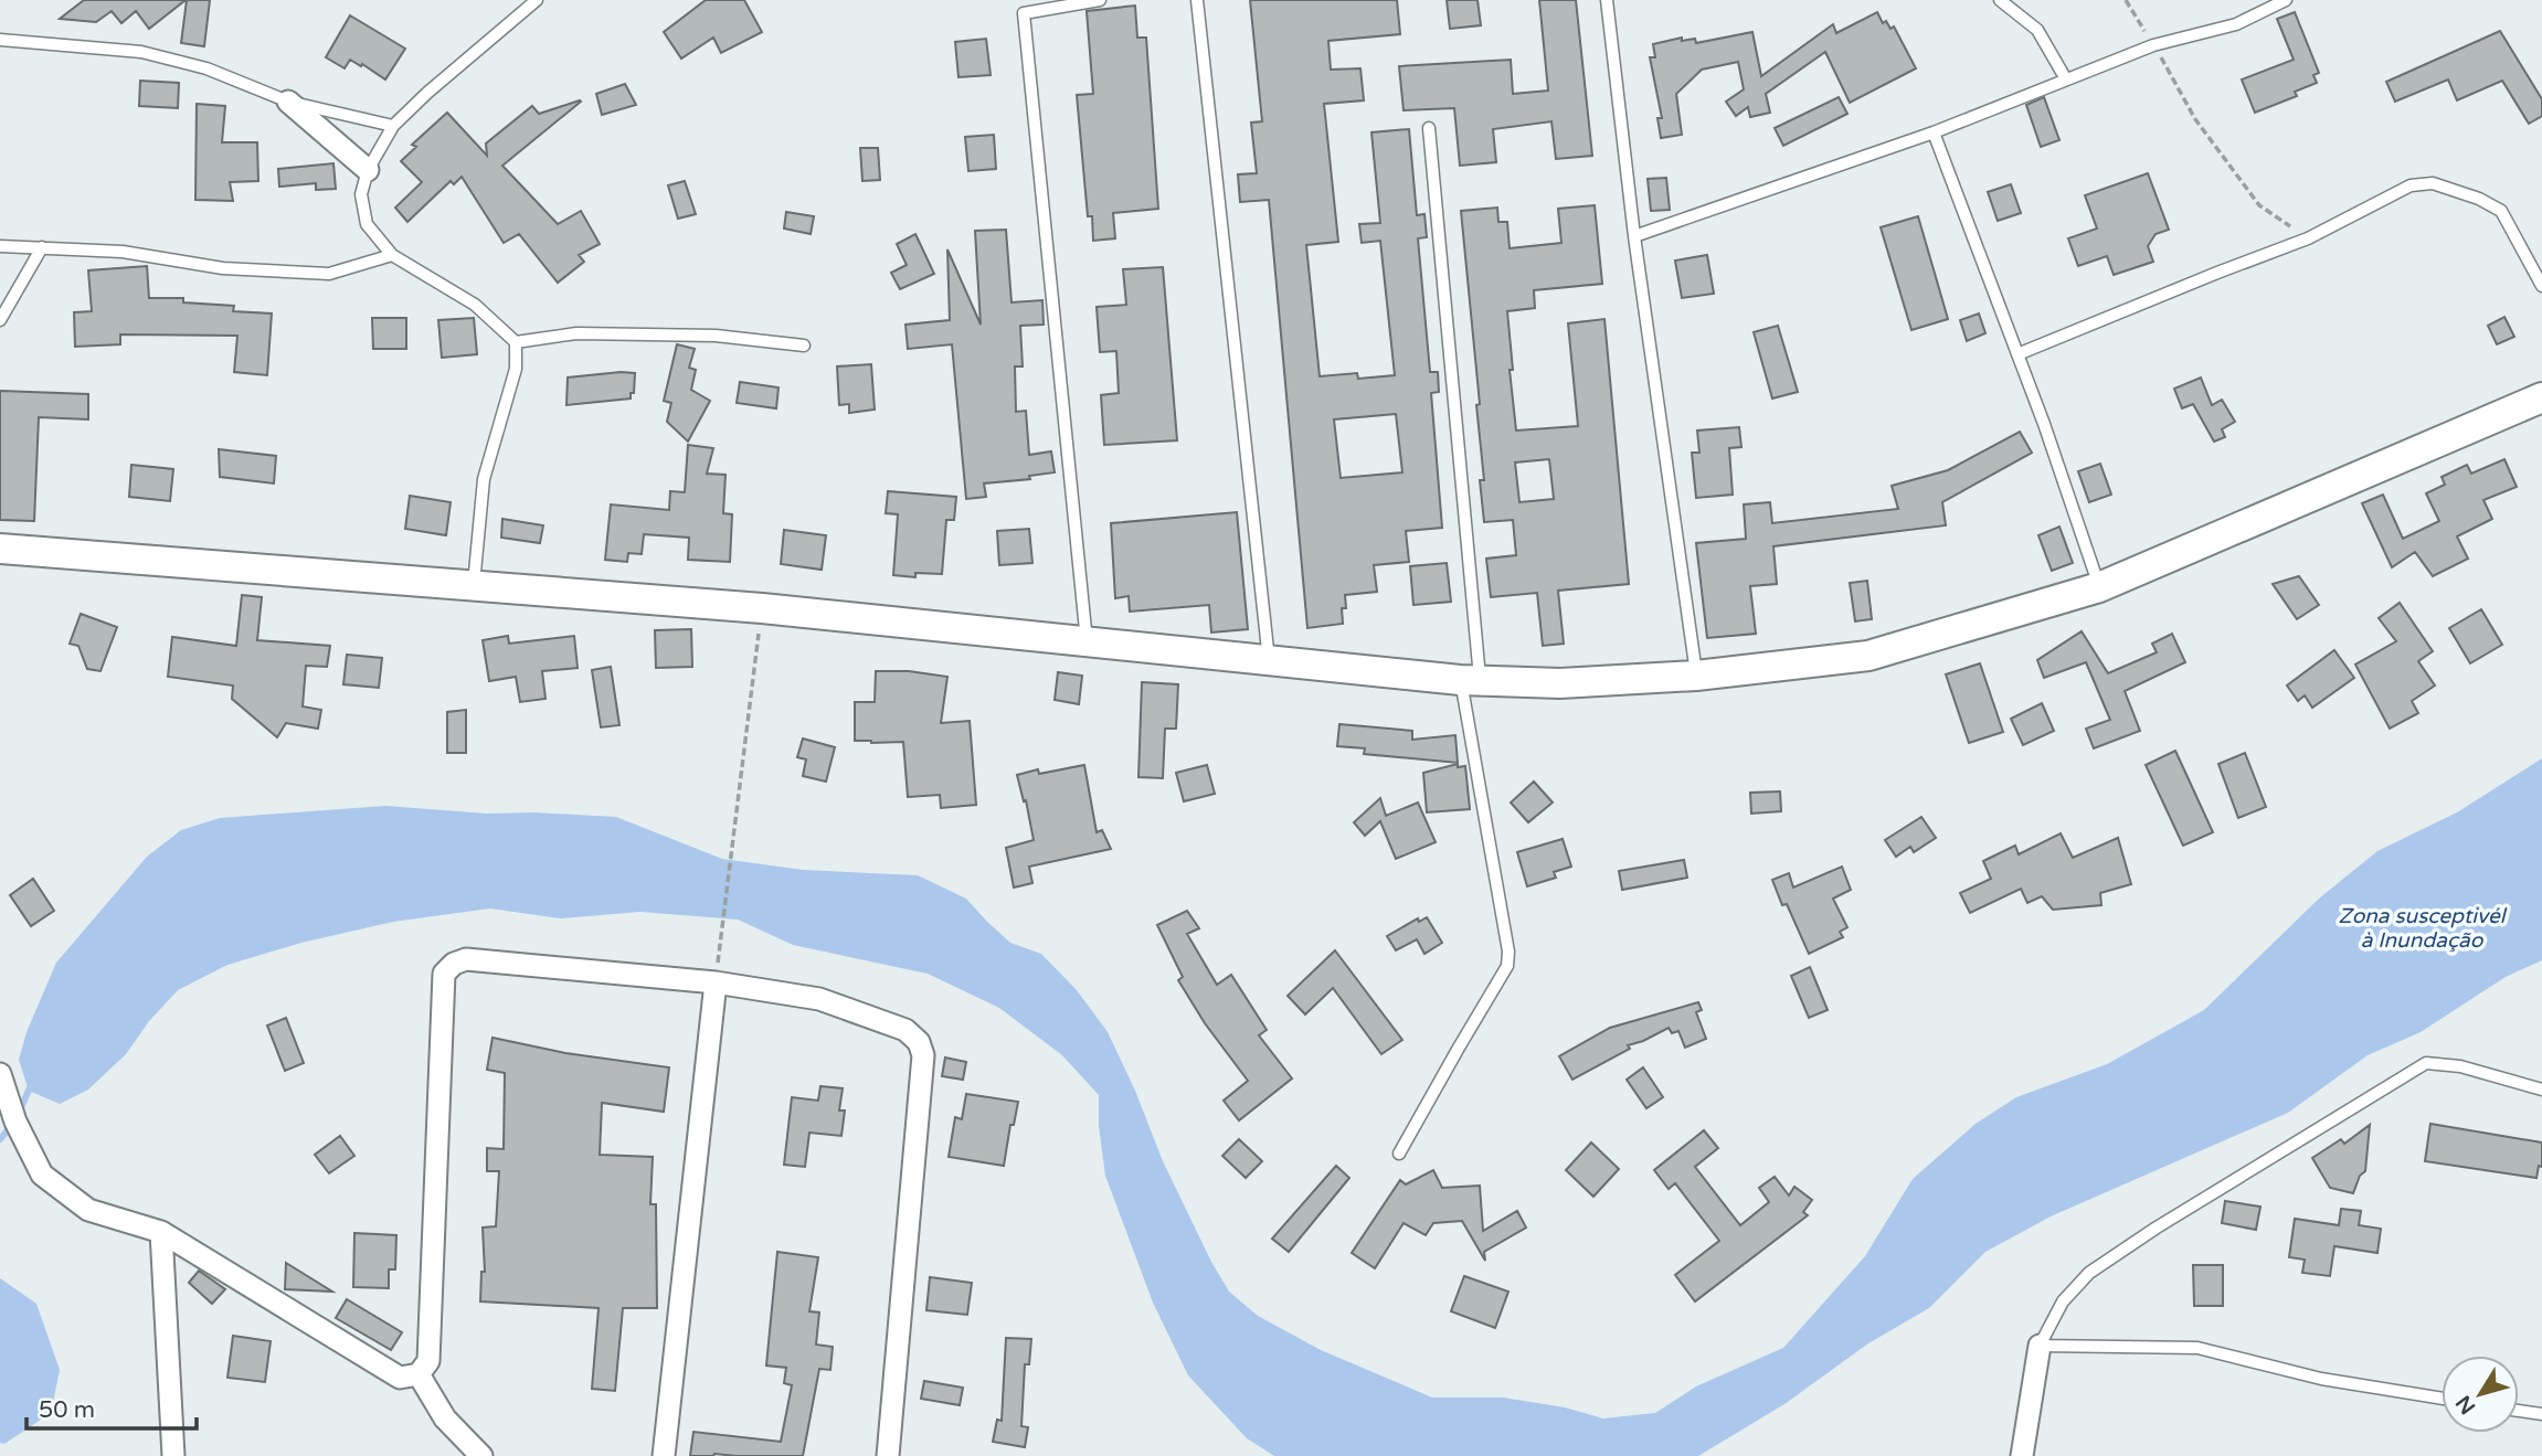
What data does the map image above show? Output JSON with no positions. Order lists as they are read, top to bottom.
{
  "water": ["Zona susceptivél à Inundação"],
  "scale_bar": "50 m",
  "north": "bottom left"
}
